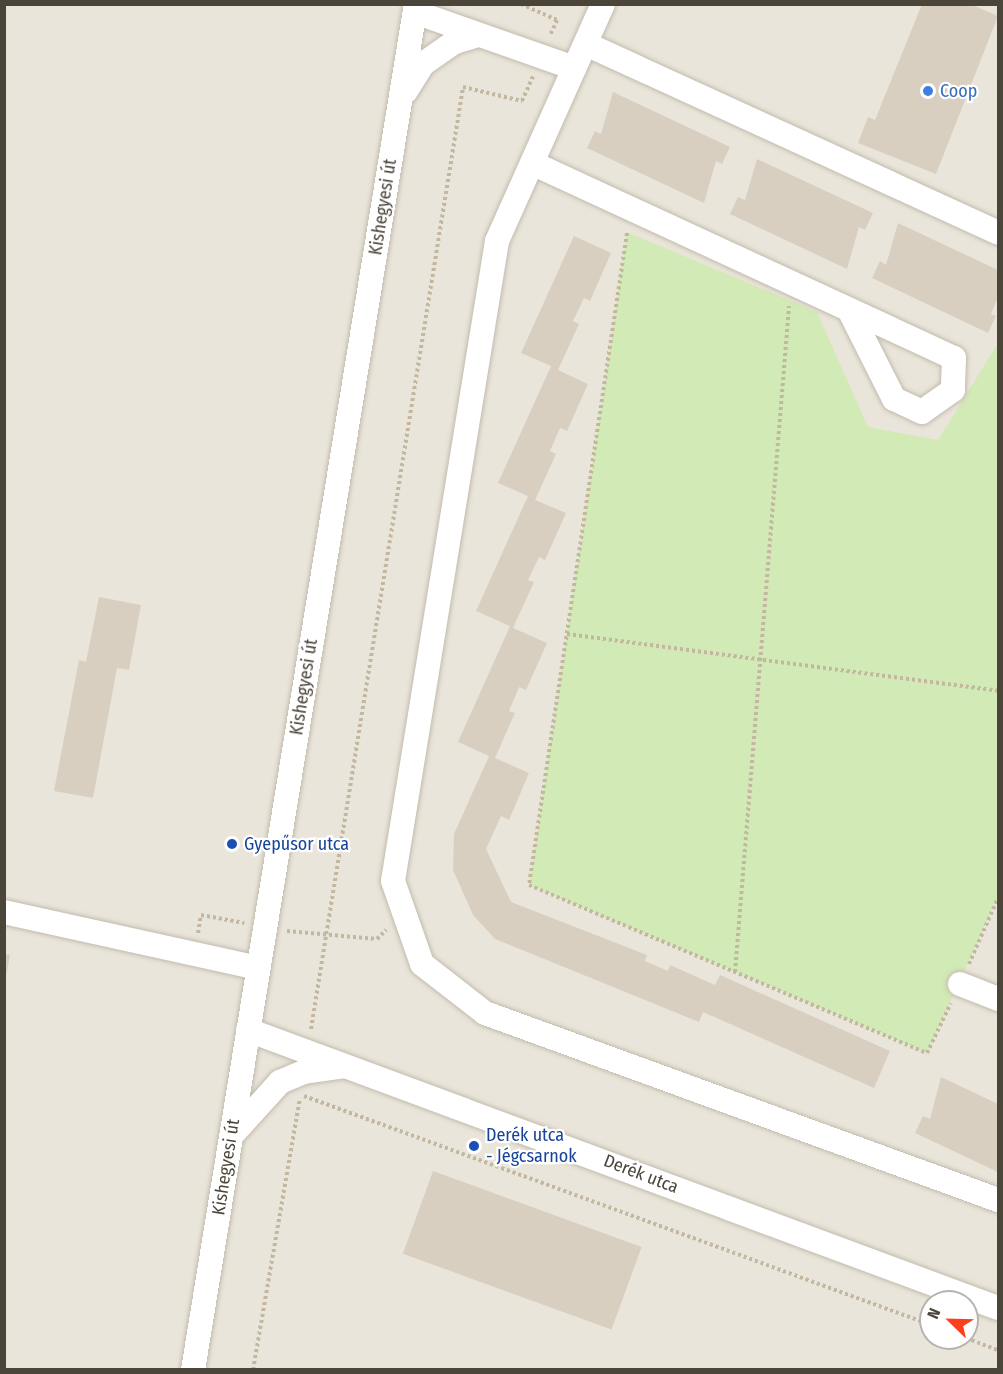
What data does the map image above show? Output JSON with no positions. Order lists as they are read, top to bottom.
{
  "streets": {
    "street": ["Kishegyesi út", "Derék utca"]
  },
  "crossings": [
    ["Kishegyesi út", "Derék utca"]
  ],
  "places": ["Coop", "Gyepűsor utca", "Derék utca - Jégcsarnok"],
  "north": "top left"
}
